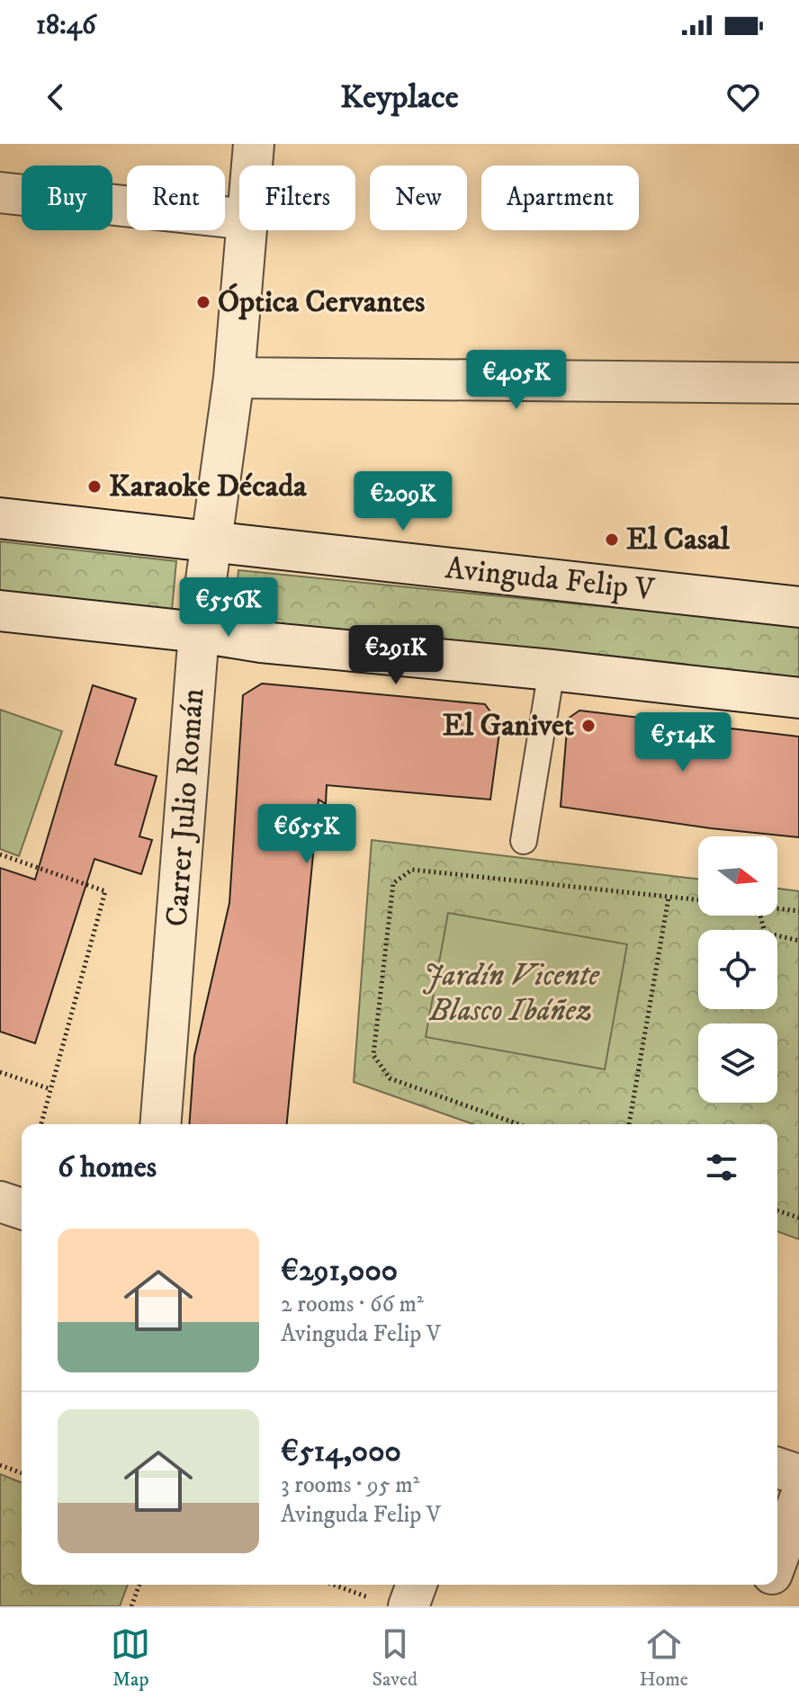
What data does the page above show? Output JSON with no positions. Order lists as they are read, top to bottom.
{
  "streets": {
    "street": ["Avinguda Felip V", "Carrer Julio Román"]
  },
  "crossings": [
    ["Avinguda Felip V", "Carrer Julio Román"]
  ],
  "parks": ["Jardín Vicente Blasco Ibáñez"],
  "places": [
    "Óptica Cervantes",
    "Karaoke Década",
    "El Casal",
    "El Ganivet"
  ],
  "north": "right",
  "page": {
    "status": "18:46",
    "header": "Keyplace",
    "chip": [
      "Buy",
      "Rent",
      "Filters",
      "New",
      "Apartment"
    ],
    "price": [
      "€405K",
      "€209K",
      "€556K",
      "€291K",
      "€514K",
      "€655K"
    ],
    "heading": "6 homes",
    "list": [
      {
        "name": "€291,000",
        "note": "2 rooms · 66 m² · Avinguda Felip V"
      },
      {
        "name": "€514,000",
        "note": "3 rooms · 95 m² · Avinguda Felip V"
      }
    ],
    "tabs": ["Map", "Saved", "Home"]
  }
}
